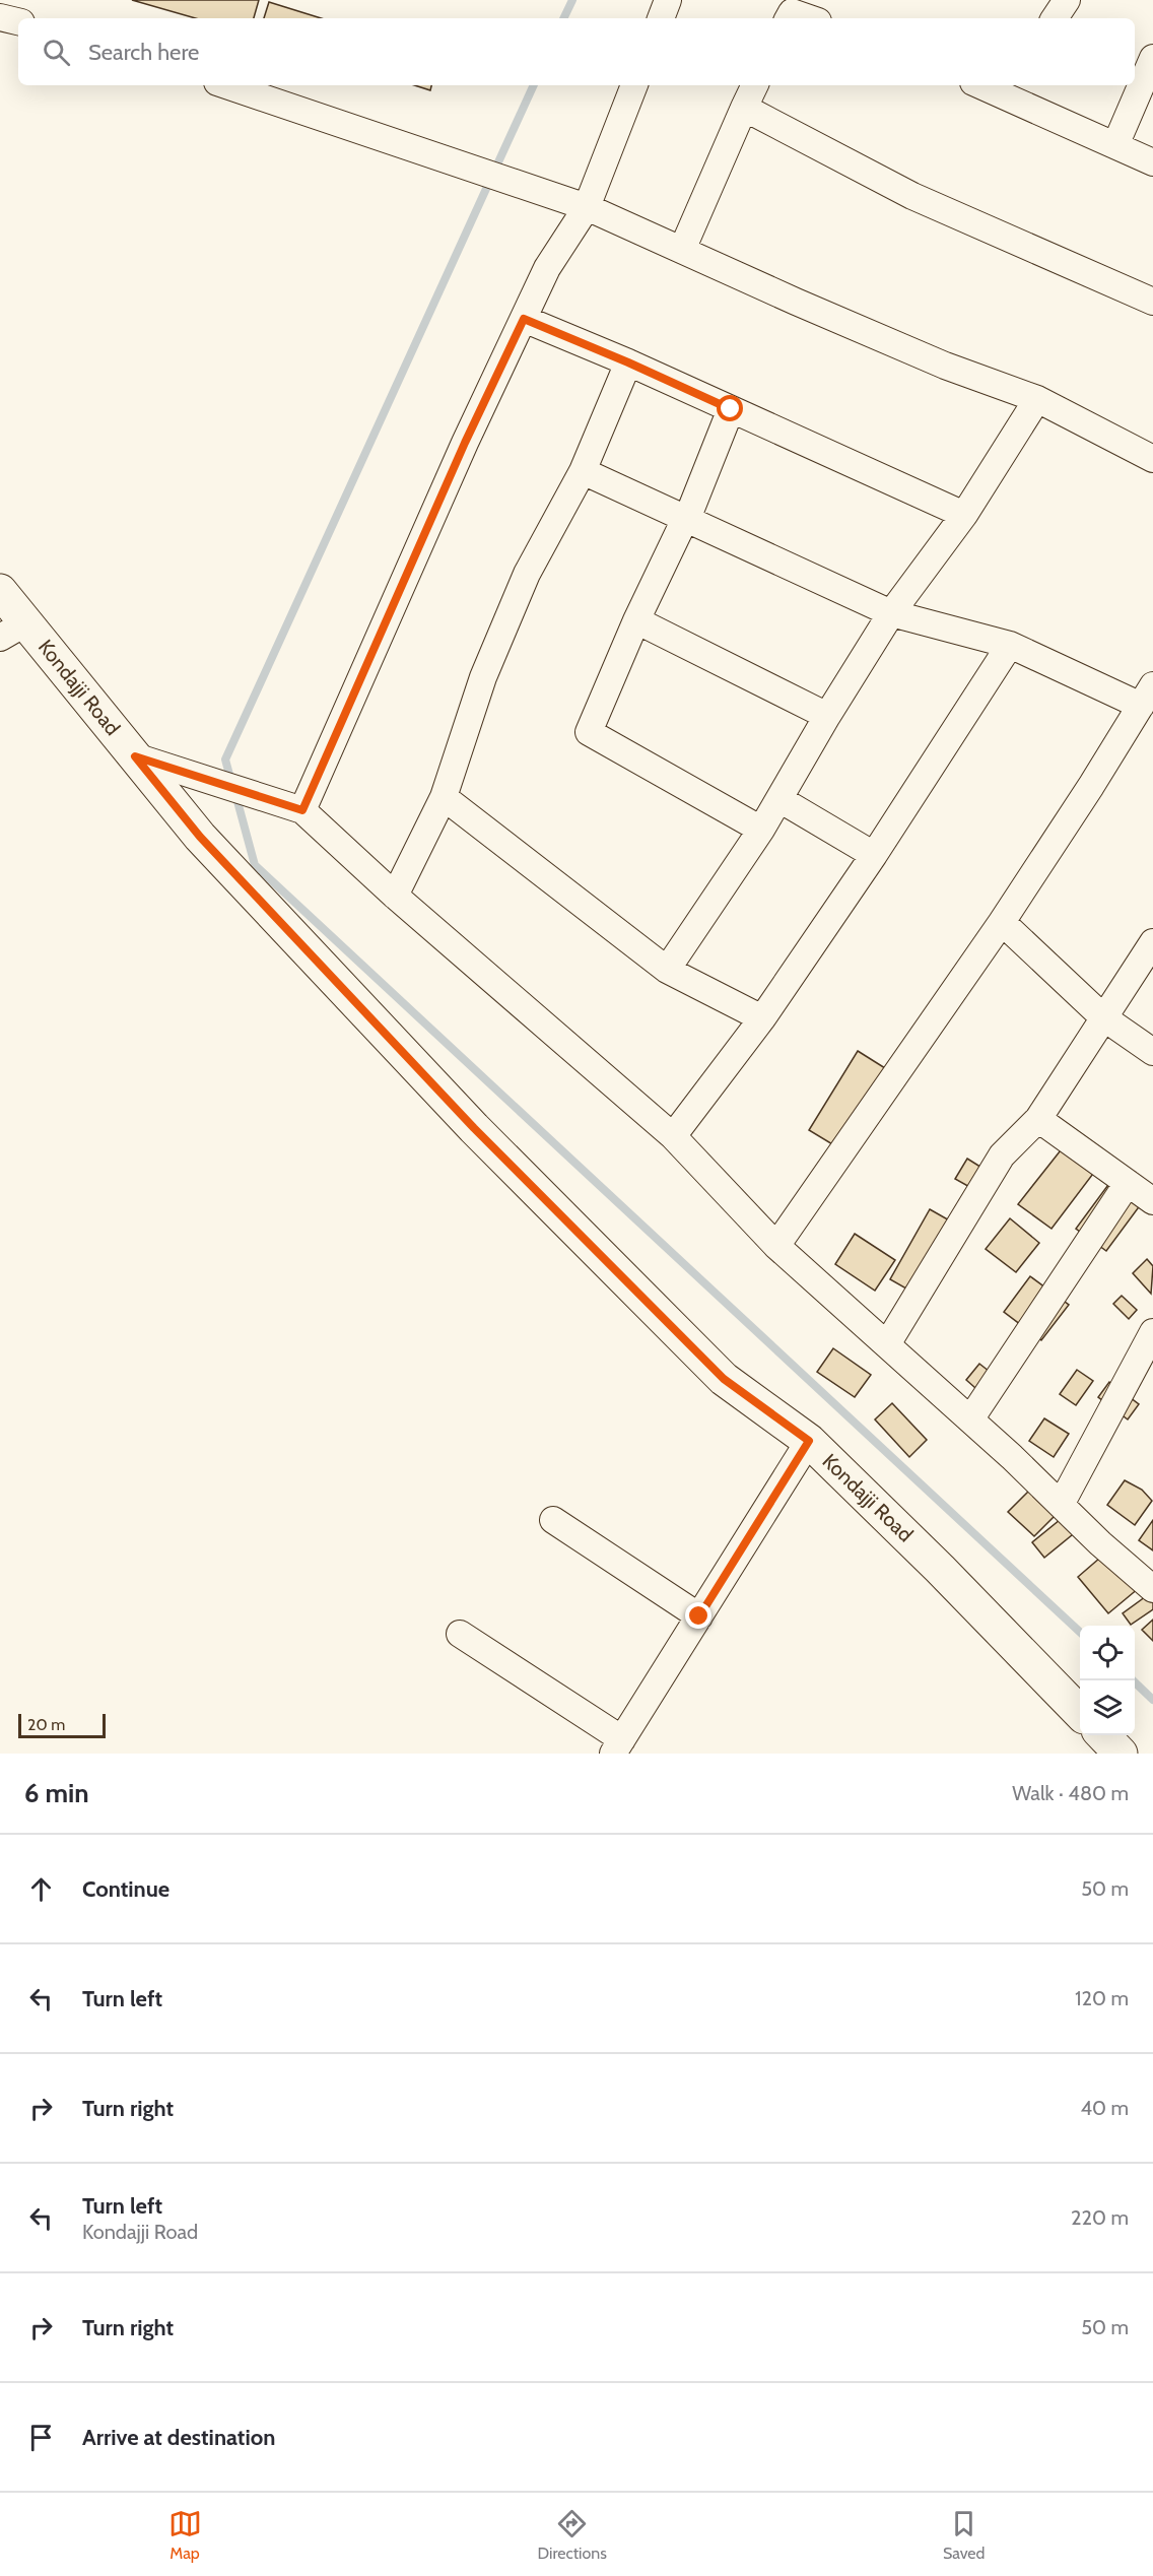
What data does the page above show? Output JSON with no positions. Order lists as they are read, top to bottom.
{
  "streets": {
    "street": ["Kondajji Road"]
  },
  "scale_bar": "20 m",
  "page": {
    "search": "Search here",
    "scale": "20 m",
    "heading": ["6 min", "Walk · 480 m"],
    "list": [
      ["Continue", "50 m"],
      ["Turn left", "120 m"],
      ["Turn right", "40 m"],
      ["Turn left", "Kondajji Road", "220 m"],
      ["Turn right", "50 m"],
      "Arrive at destination"
    ],
    "nav": ["Map", "Directions", "Saved"]
  }
}
